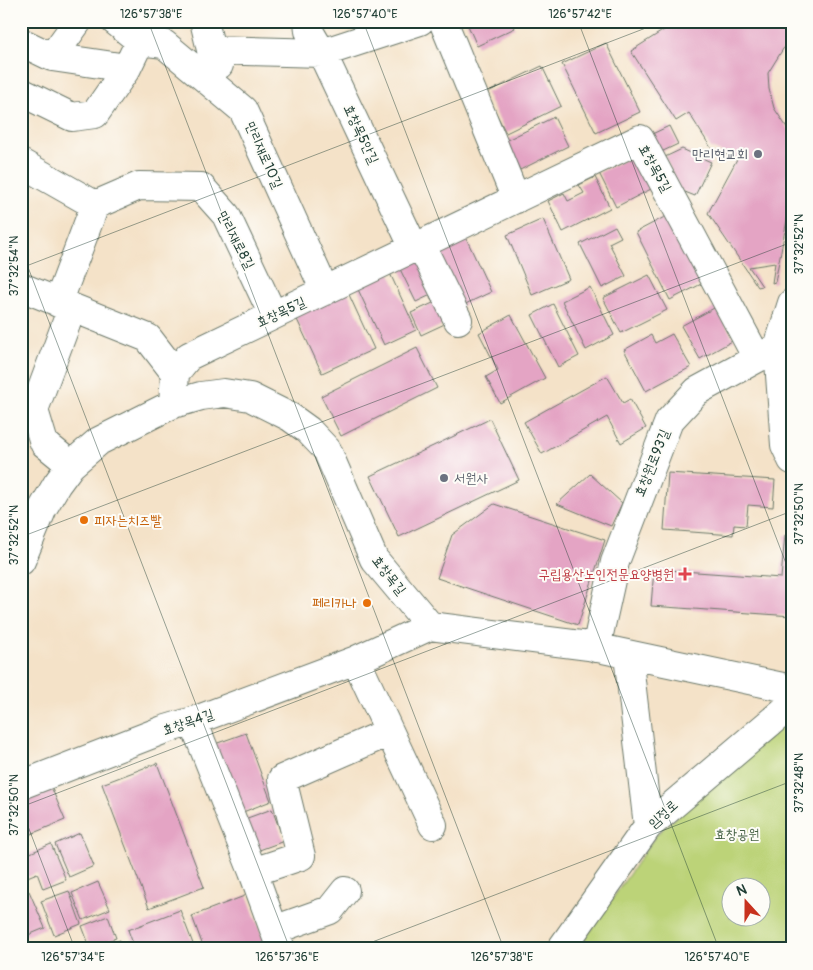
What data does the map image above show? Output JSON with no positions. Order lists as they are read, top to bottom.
{
  "streets": {
    "street": [
      "효창목5안길",
      "만리재로10길",
      "효창목5길",
      "만리재로8길",
      "효창원로93길",
      "효창목길",
      "효창목4길",
      "임정로"
    ]
  },
  "crossings": [
    ["효창목5안길", "효창목5길"],
    ["만리재로10길", "효창목5길"],
    ["효창목5길", "만리재로8길"],
    ["효창목5길", "효창원로93길"],
    ["효창목길", "효창목4길"]
  ],
  "parks": ["효창공원"],
  "places": {
    "other": [
      "만리현교회",
      "서원사",
      "피자는치즈빨",
      "페리카나"
    ],
    "health": ["구립용산노인전문요양병원"]
  },
  "north": "top",
  "coordinates": [
    "126°57'38\"E",
    "126°57'40\"E",
    "126°57'42\"E",
    "37°32'52\"N",
    "37°32'54\"N",
    "37°32'50\"N",
    "37°32'48\"N",
    "126°57'34\"E",
    "126°57'36\"E"
  ]
}
